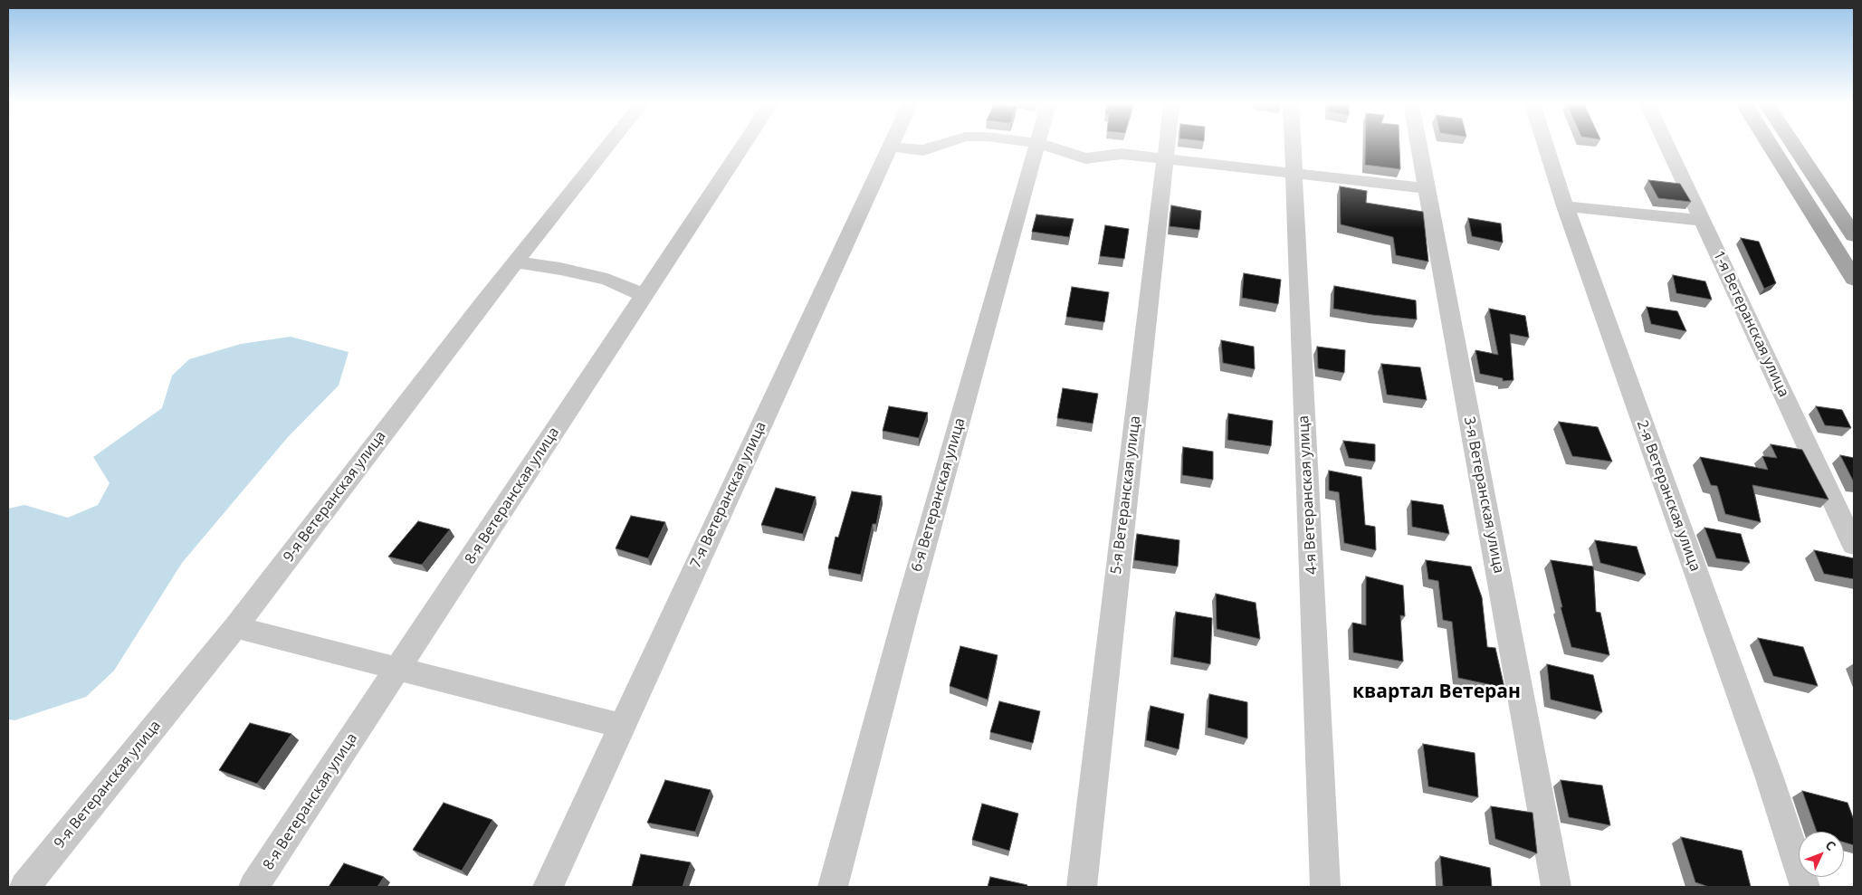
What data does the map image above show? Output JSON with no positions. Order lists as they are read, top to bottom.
{
  "streets": {
    "street": [
      "1-я Ветеранская улица",
      "7-я Ветеранская улица",
      "6-я Ветеранская улица",
      "5-я Ветеранская улица",
      "4-я Ветеранская улица",
      "3-я Ветеранская улица",
      "8-я Ветеранская улица",
      "2-я Ветеранская улица",
      "9-я Ветеранская улица"
    ]
  },
  "districts": ["квартал Ветеран"],
  "north": "top right"
}
